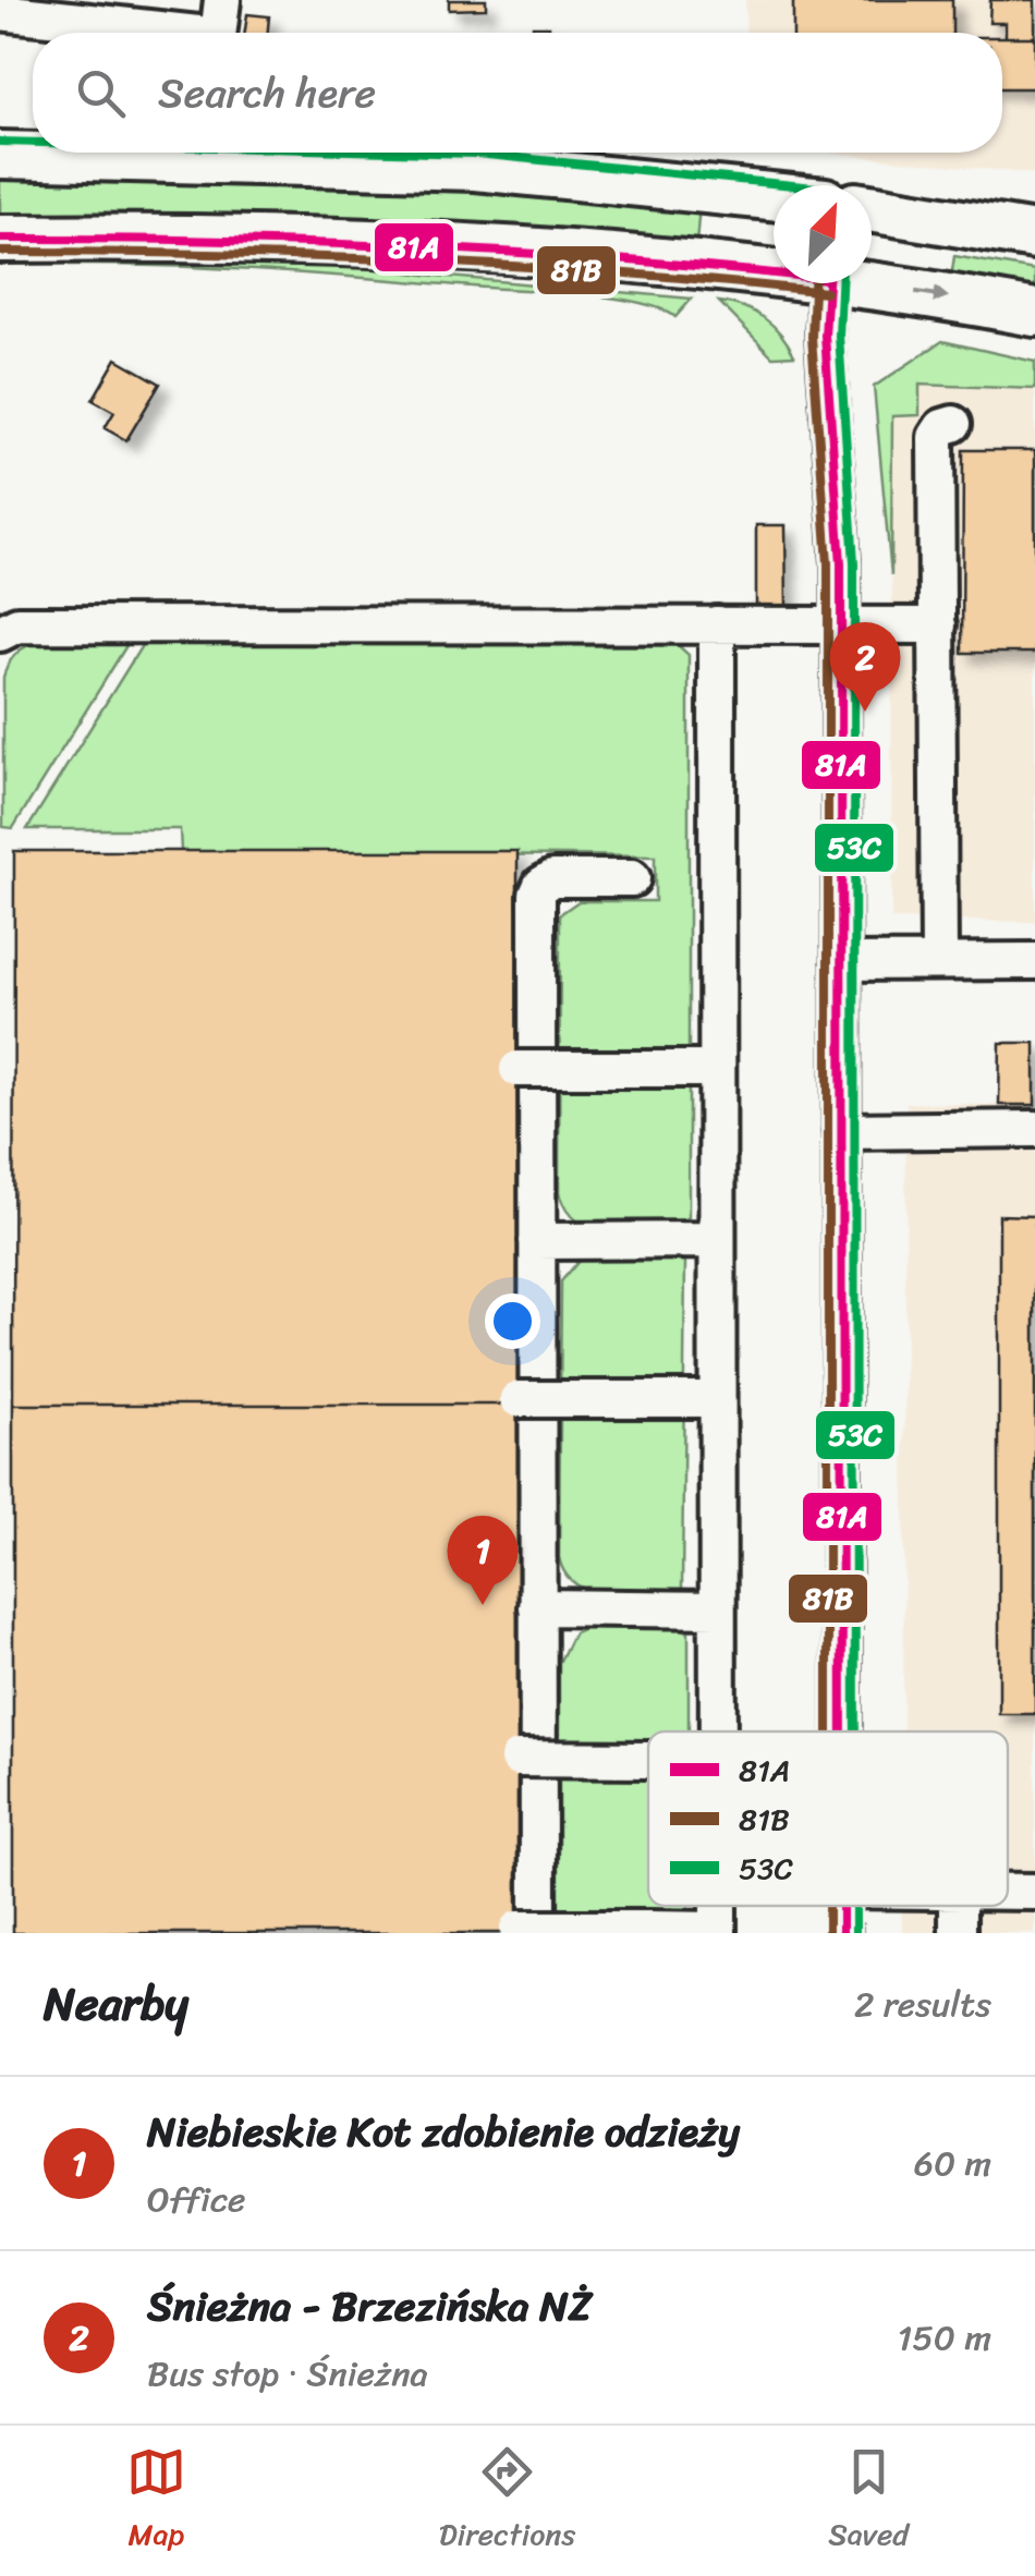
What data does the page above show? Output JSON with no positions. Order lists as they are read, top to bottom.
{
  "lines": ["transit line 53C", "transit line 81A", "transit line 81B"],
  "legend": ["81A", "81B", "53C"],
  "north": "top right",
  "page": {
    "search": "Search here",
    "pins": ["2", "1"],
    "heading": ["Nearby", "2 results"],
    "list": [
      {
        "mark": "1",
        "name": "Niebieskie Kot zdobienie odzieży",
        "note": "Office",
        "value": "60 m"
      },
      {
        "mark": "2",
        "name": "Śnieżna - Brzezińska NŻ",
        "note": "Bus stop · Śnieżna",
        "value": "150 m"
      }
    ],
    "nav": ["Map", "Directions", "Saved"]
  }
}
